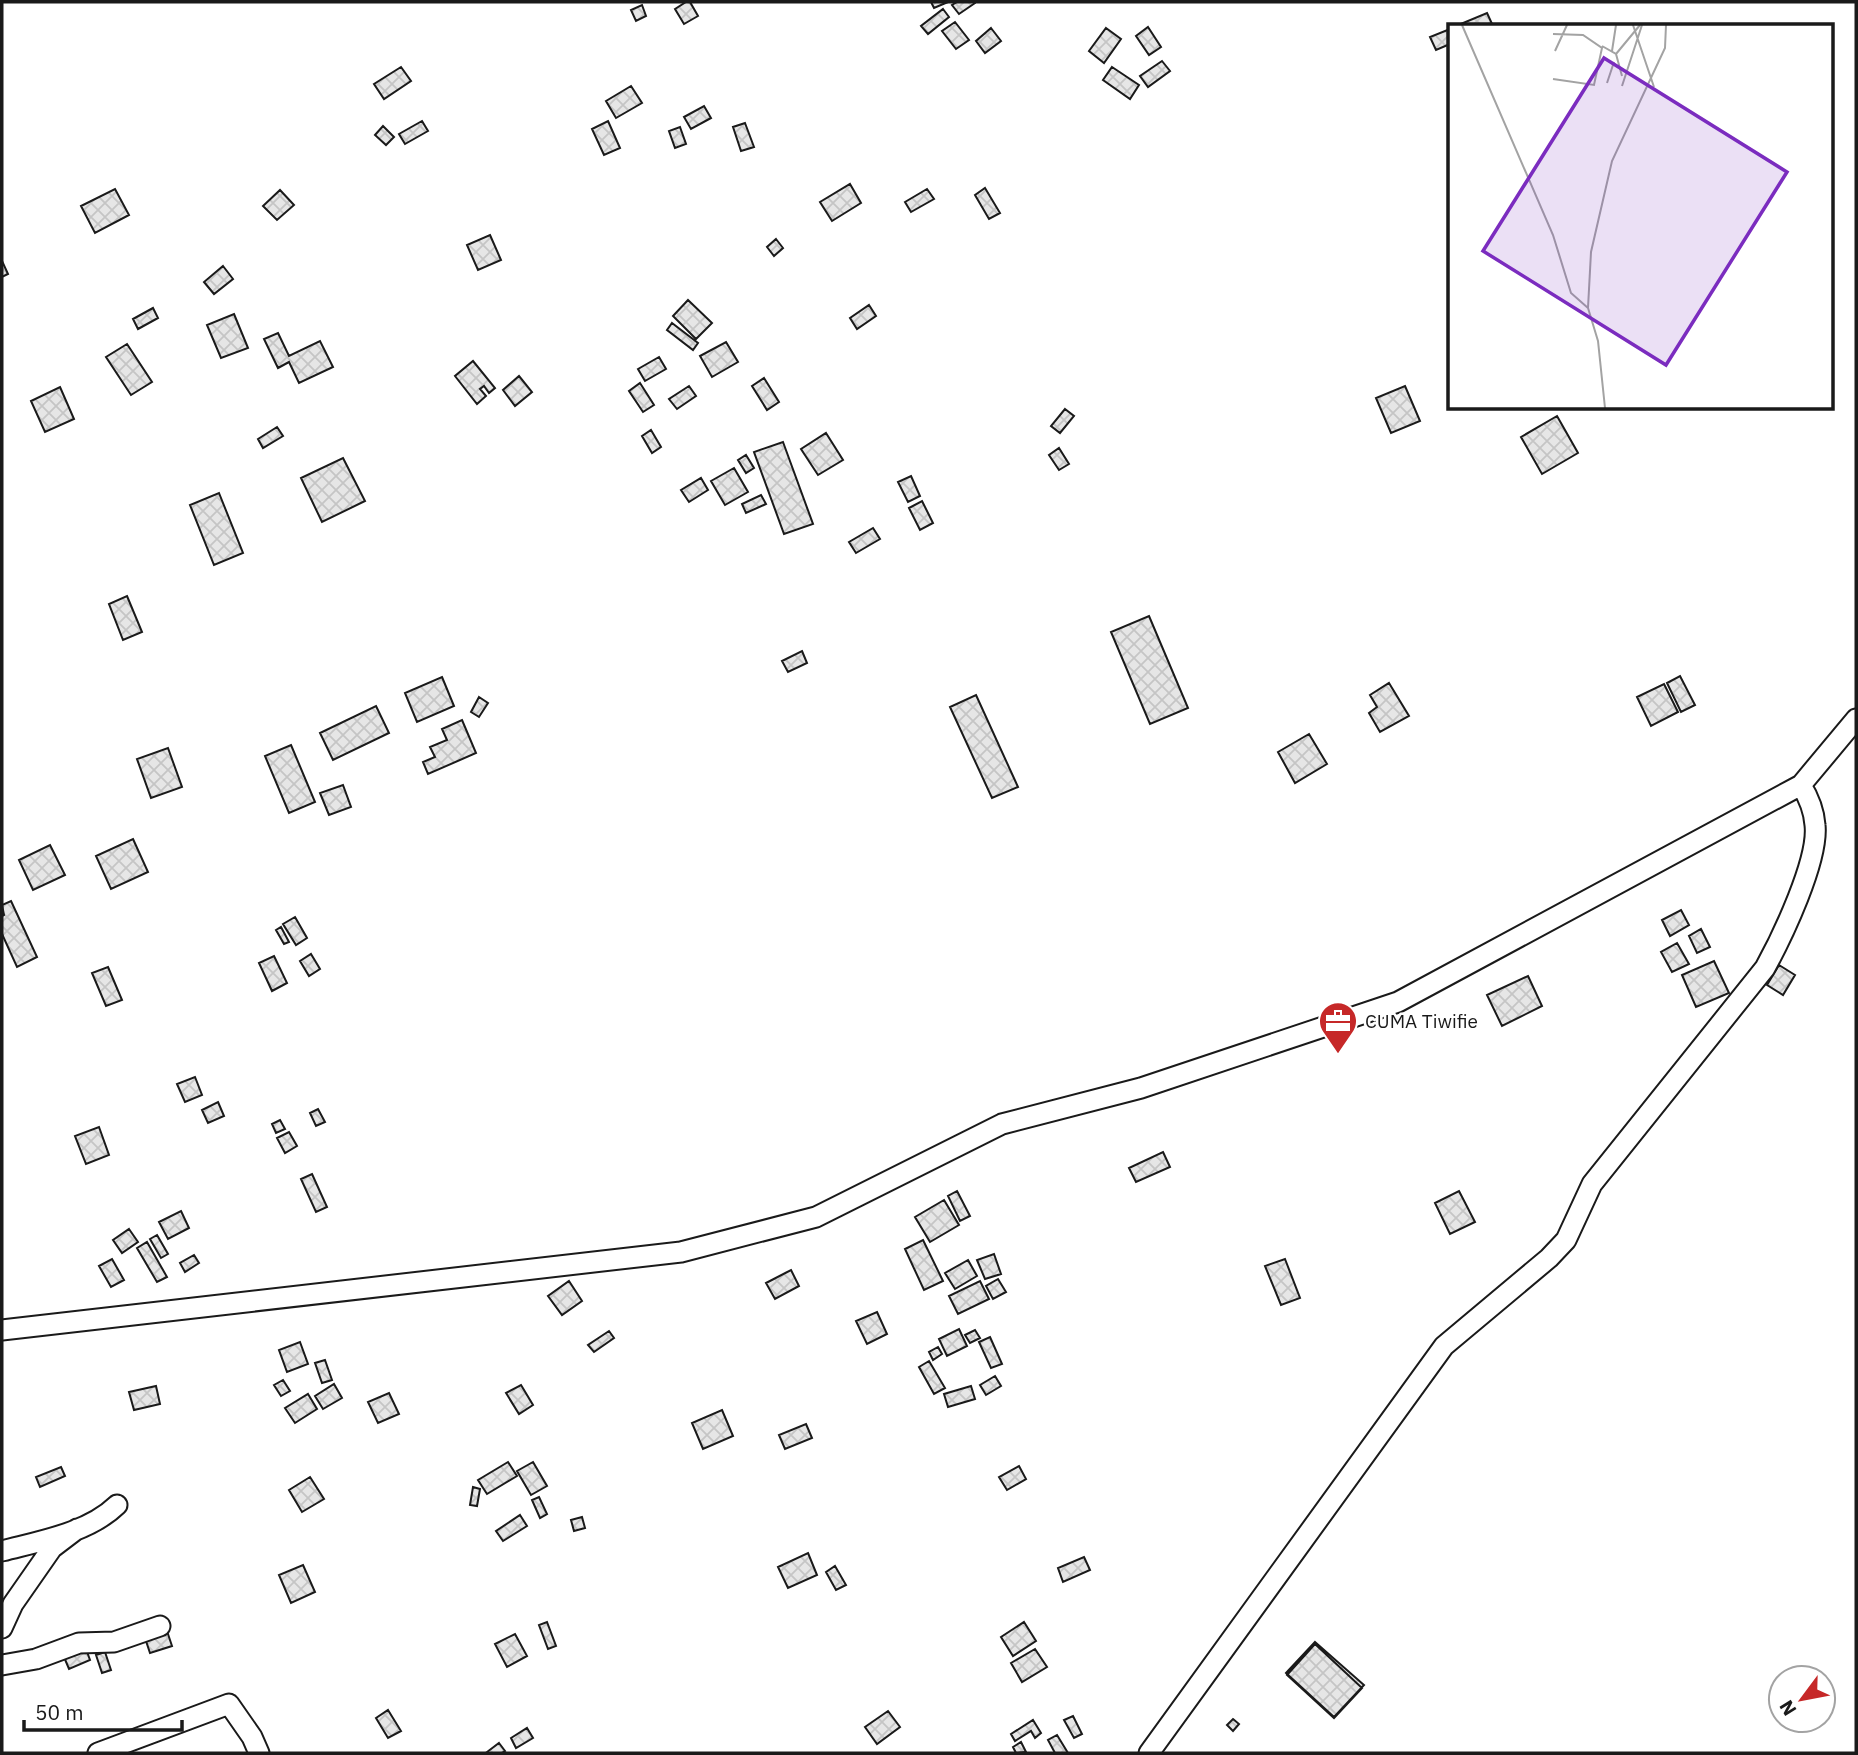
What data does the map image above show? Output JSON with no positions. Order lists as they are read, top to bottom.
{
  "places": {
    "office": ["CUMA Tiwifie"]
  },
  "scale_bar": "50 m",
  "north": "bottom left"
}
